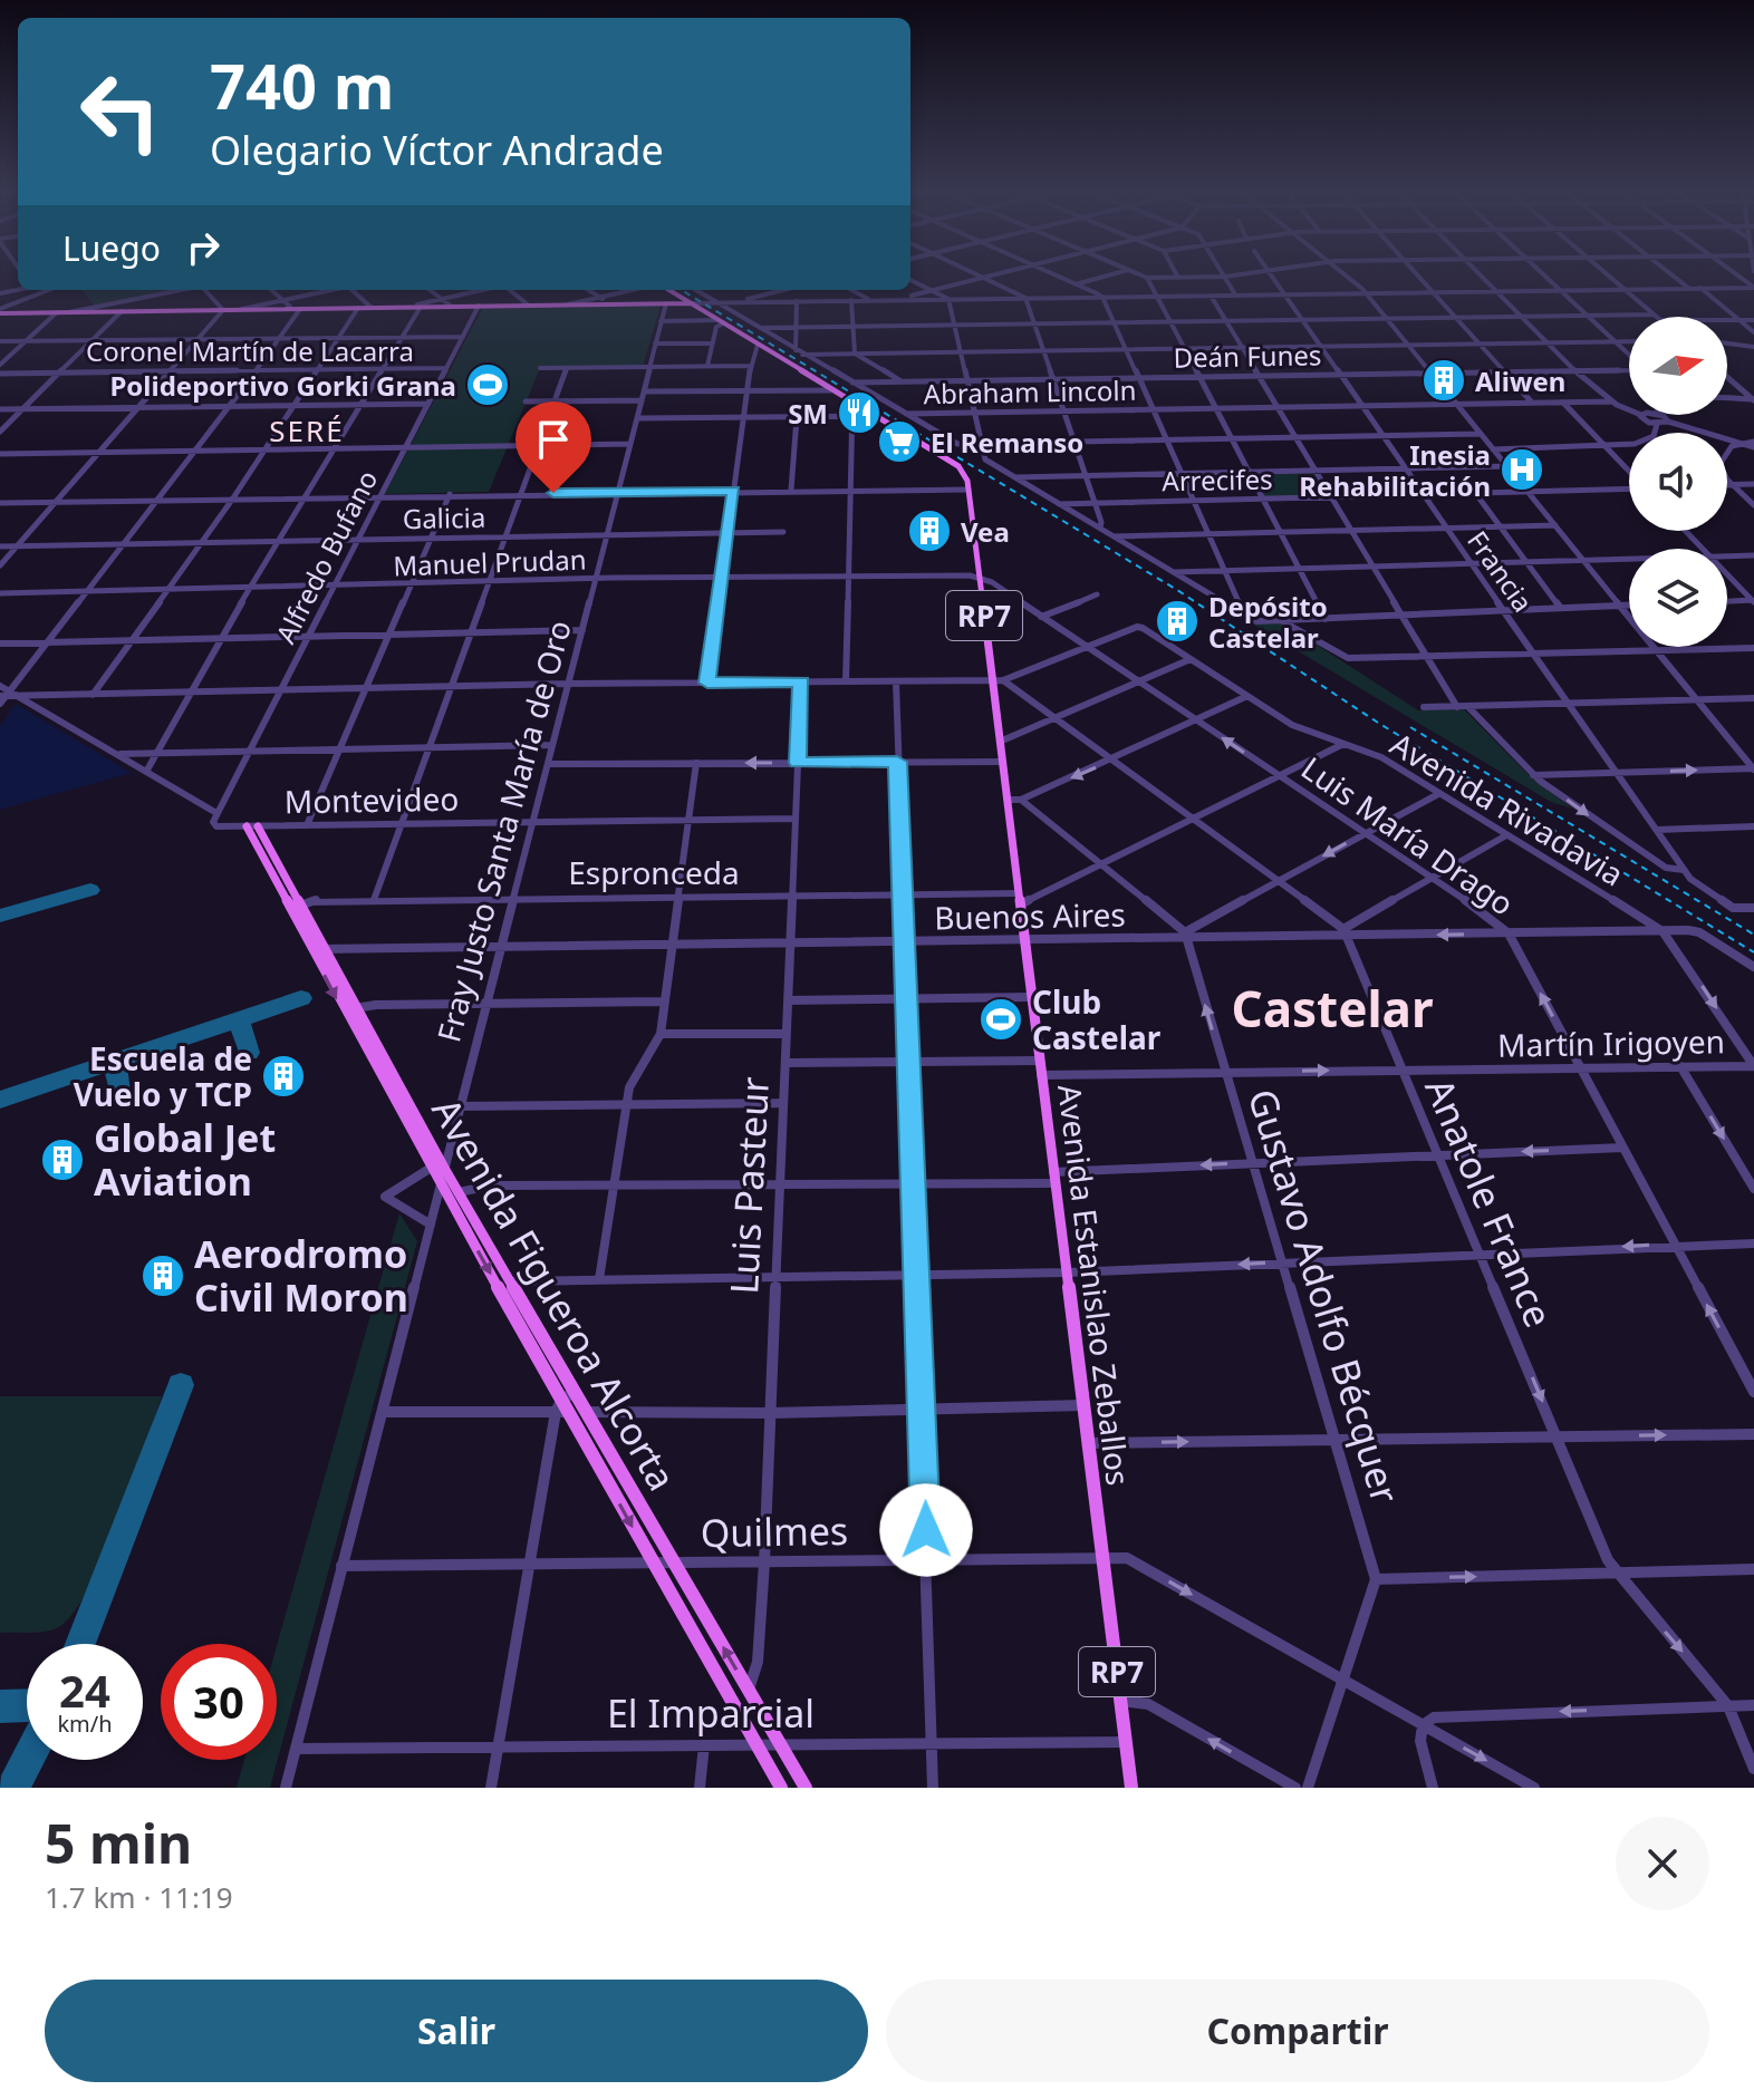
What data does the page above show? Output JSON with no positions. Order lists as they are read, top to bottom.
{
  "streets": {
    "main road": ["RP7", "Avenida Estanislao Zeballos", "Avenida Figueroa Alcorta"],
    "street": [
      "Coronel Martín de Lacarra",
      "Deán Funes",
      "Abraham Lincoln",
      "Arrecifes",
      "Galicia",
      "Alfredo Bufano",
      "Manuel Prudan",
      "Francia",
      "Montevideo",
      "Avenida Rivadavia",
      "Fray Justo Santa María de Oro",
      "Luis María Drago",
      "Espronceda",
      "Buenos Aires",
      "Martín Irigoyen",
      "Luis Pasteur",
      "Anatole France",
      "Gustavo Adolfo Bécquer",
      "Quilmes",
      "El Imparcial"
    ]
  },
  "crossings": [
    ["Coronel Martín de Lacarra", "Alfredo Bufano"],
    ["Deán Funes", "Francia"],
    ["Abraham Lincoln", "Francia"],
    ["Arrecifes", "Francia"],
    ["Galicia", "Alfredo Bufano"],
    ["Galicia", "Fray Justo Santa María de Oro"],
    ["Alfredo Bufano", "Manuel Prudan"],
    ["Alfredo Bufano", "Montevideo"],
    ["Manuel Prudan", "Fray Justo Santa María de Oro"],
    ["Manuel Prudan", "Luis María Drago"],
    ["Manuel Prudan", "Avenida Estanislao Zeballos"],
    ["RP7", "Avenida Estanislao Zeballos"],
    ["Montevideo", "Fray Justo Santa María de Oro"],
    ["Montevideo", "Luis Pasteur"],
    ["Montevideo", "Avenida Figueroa Alcorta"],
    ["Avenida Rivadavia", "Luis María Drago"],
    ["Avenida Rivadavia", "Buenos Aires"],
    ["Fray Justo Santa María de Oro", "Espronceda"],
    ["Fray Justo Santa María de Oro", "Buenos Aires"],
    ["Fray Justo Santa María de Oro", "Avenida Figueroa Alcorta"],
    ["Fray Justo Santa María de Oro", "Quilmes"],
    ["Fray Justo Santa María de Oro", "El Imparcial"],
    ["Luis María Drago", "Buenos Aires"],
    ["Luis María Drago", "Martín Irigoyen"],
    ["Luis María Drago", "Avenida Estanislao Zeballos"],
    ["Espronceda", "Luis Pasteur"],
    ["Espronceda", "Avenida Estanislao Zeballos"],
    ["Espronceda", "Avenida Figueroa Alcorta"],
    ["Buenos Aires", "Luis Pasteur"],
    ["Buenos Aires", "Anatole France"],
    ["Buenos Aires", "Avenida Estanislao Zeballos"],
    ["Buenos Aires", "Avenida Figueroa Alcorta"],
    ["Buenos Aires", "Gustavo Adolfo Bécquer"],
    ["Martín Irigoyen", "Anatole France"],
    ["Martín Irigoyen", "Avenida Estanislao Zeballos"],
    ["Martín Irigoyen", "Gustavo Adolfo Bécquer"],
    ["Luis Pasteur", "Avenida Figueroa Alcorta"],
    ["Luis Pasteur", "Quilmes"],
    ["Avenida Estanislao Zeballos", "Quilmes"],
    ["Avenida Estanislao Zeballos", "El Imparcial"],
    ["Avenida Figueroa Alcorta", "Quilmes"],
    ["Avenida Figueroa Alcorta", "El Imparcial"]
  ],
  "one_way": ["Luis María Drago", "Anatole France"],
  "districts": ["SERÉ", "Castelar"],
  "places": {
    "building": [
      "Aliwen",
      "Vea",
      "Depósito Castelar",
      "Escuela de Vuelo y TCP",
      "Global Jet Aviation",
      "Aerodromo Civil Moron"
    ],
    "sports": ["Polideportivo Gorki Grana", "Club Castelar"],
    "restaurant": ["SM"],
    "supermarket": ["El Remanso"],
    "hospital": ["Inesia Rehabilitación"]
  },
  "north": "right",
  "page": {
    "turn": ["740 m", "Olegario Víctor Andrade"],
    "then": "Luego",
    "speed": "24 km/h",
    "limit": "30",
    "heading": ["5 min", "1.7 km · 11:19"],
    "buttons": ["Salir", "Compartir"]
  }
}
